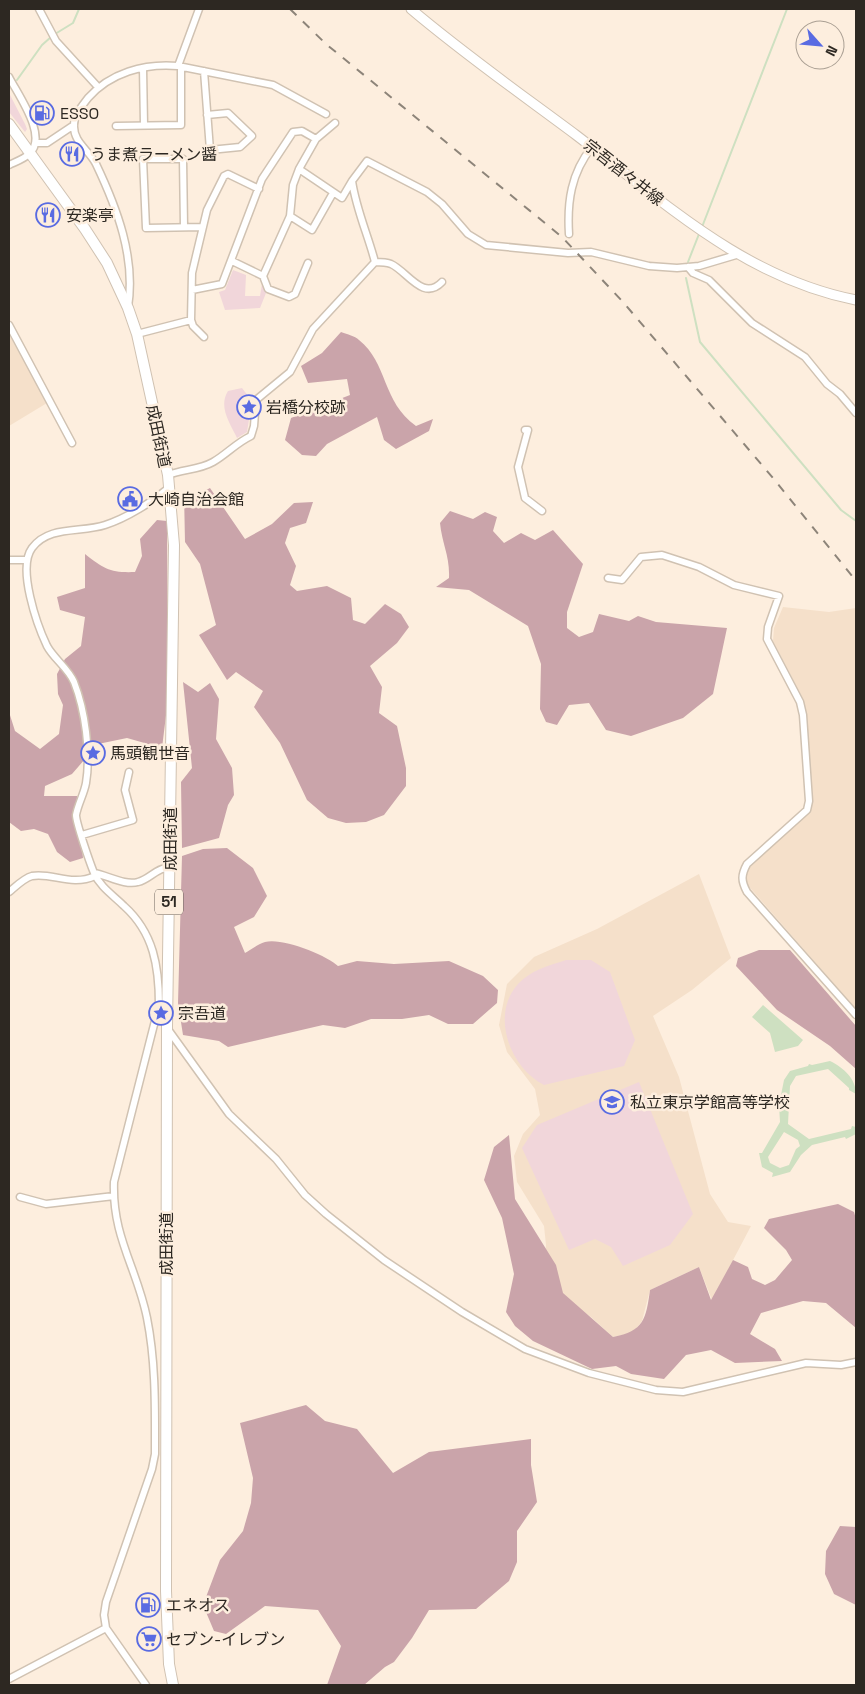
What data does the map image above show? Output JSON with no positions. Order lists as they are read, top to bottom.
{
  "streets": {
    "highway": ["成田街道", "51"],
    "main road": ["宗吾酒々井線"]
  },
  "places": {
    "fuel station": ["ESSO", "エネオス"],
    "restaurant": ["うま煮ラーメン醤", "安楽亭"],
    "place": ["岩橋分校跡", "馬頭観世音", "宗吾道"],
    "public building": ["大崎自治会館"],
    "school or university": ["私立東京学館高等学校"],
    "supermarket": ["セブン-イレブン"]
  },
  "north": "bottom right"
}
